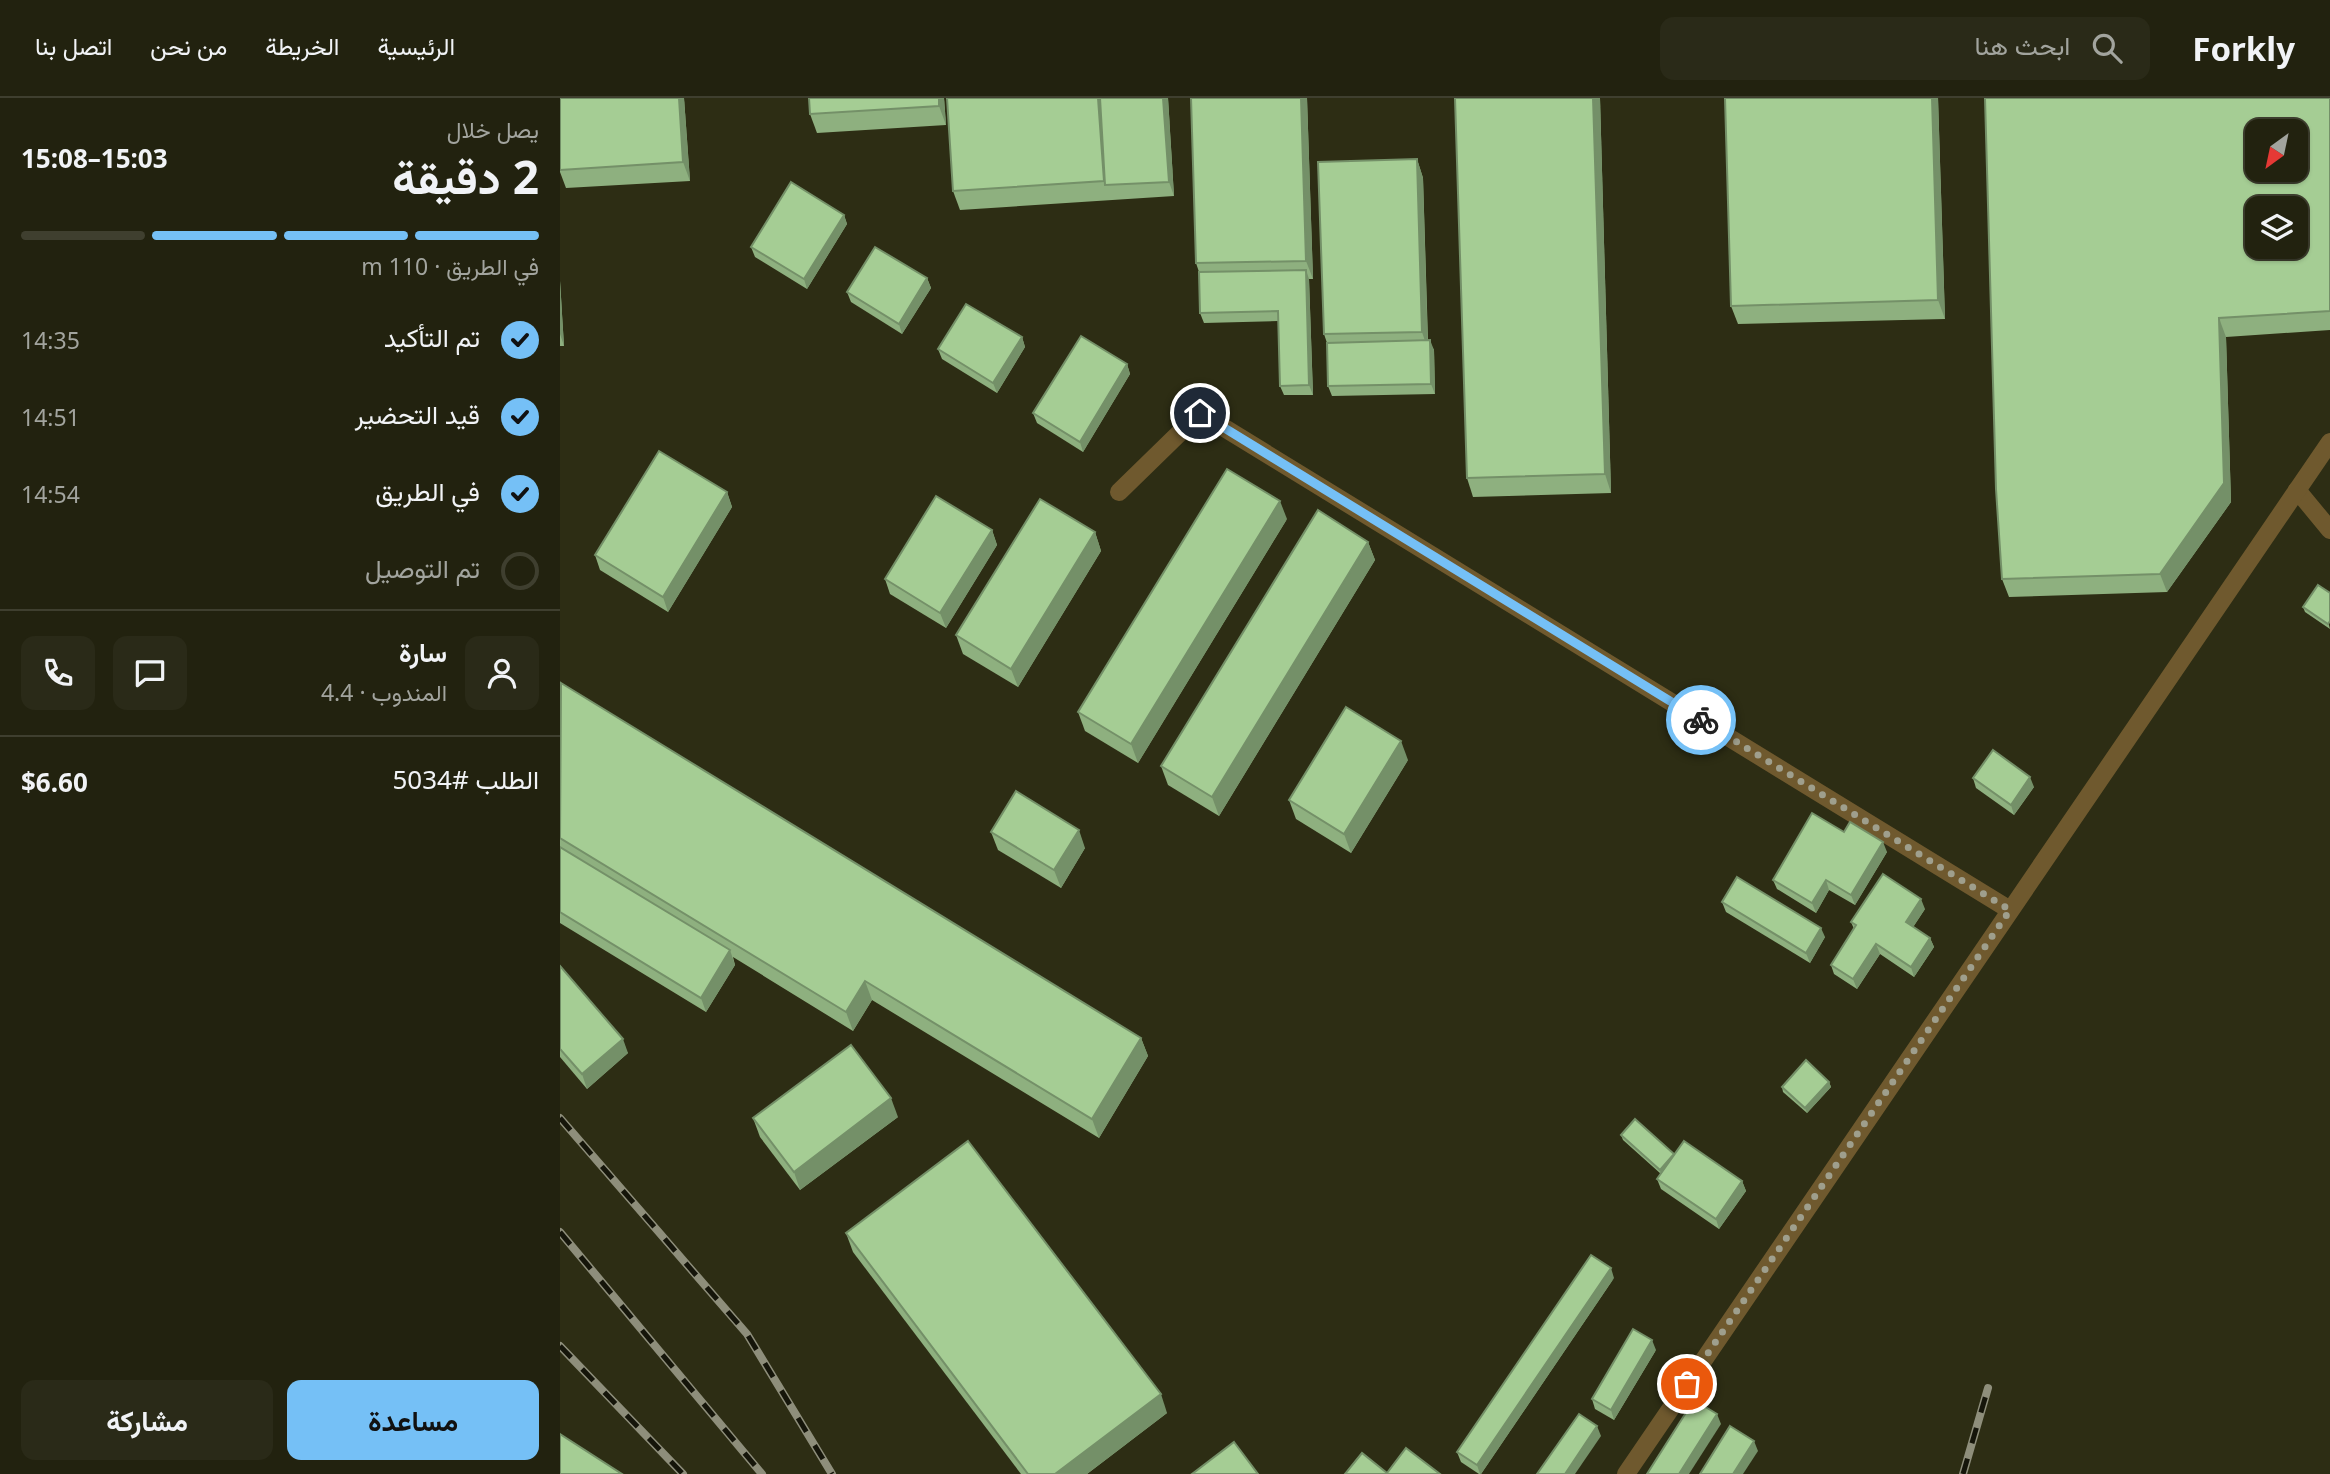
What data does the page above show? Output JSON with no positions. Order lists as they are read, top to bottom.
{
  "north": "bottom left",
  "page": {
    "header": "Forkly",
    "search": "ابحث هنا",
    "nav": [
      "الرئيسية",
      "الخريطة",
      "من نحن",
      "اتصل بنا"
    ],
    "heading": ["2 دقيقة", "يصل خلال", "15:03–15:08"],
    "panel": [
      "سارة",
      "المندوب · 4.4",
      "الطلب #5034",
      "$6.60"
    ],
    "bar": "في الطريق · 110 m",
    "list": [
      ["تم التأكيد", "14:35"],
      ["قيد التحضير", "14:51"],
      ["في الطريق", "14:54"],
      "تم التوصيل"
    ],
    "buttons": ["مساعدة", "مشاركة"]
  }
}
